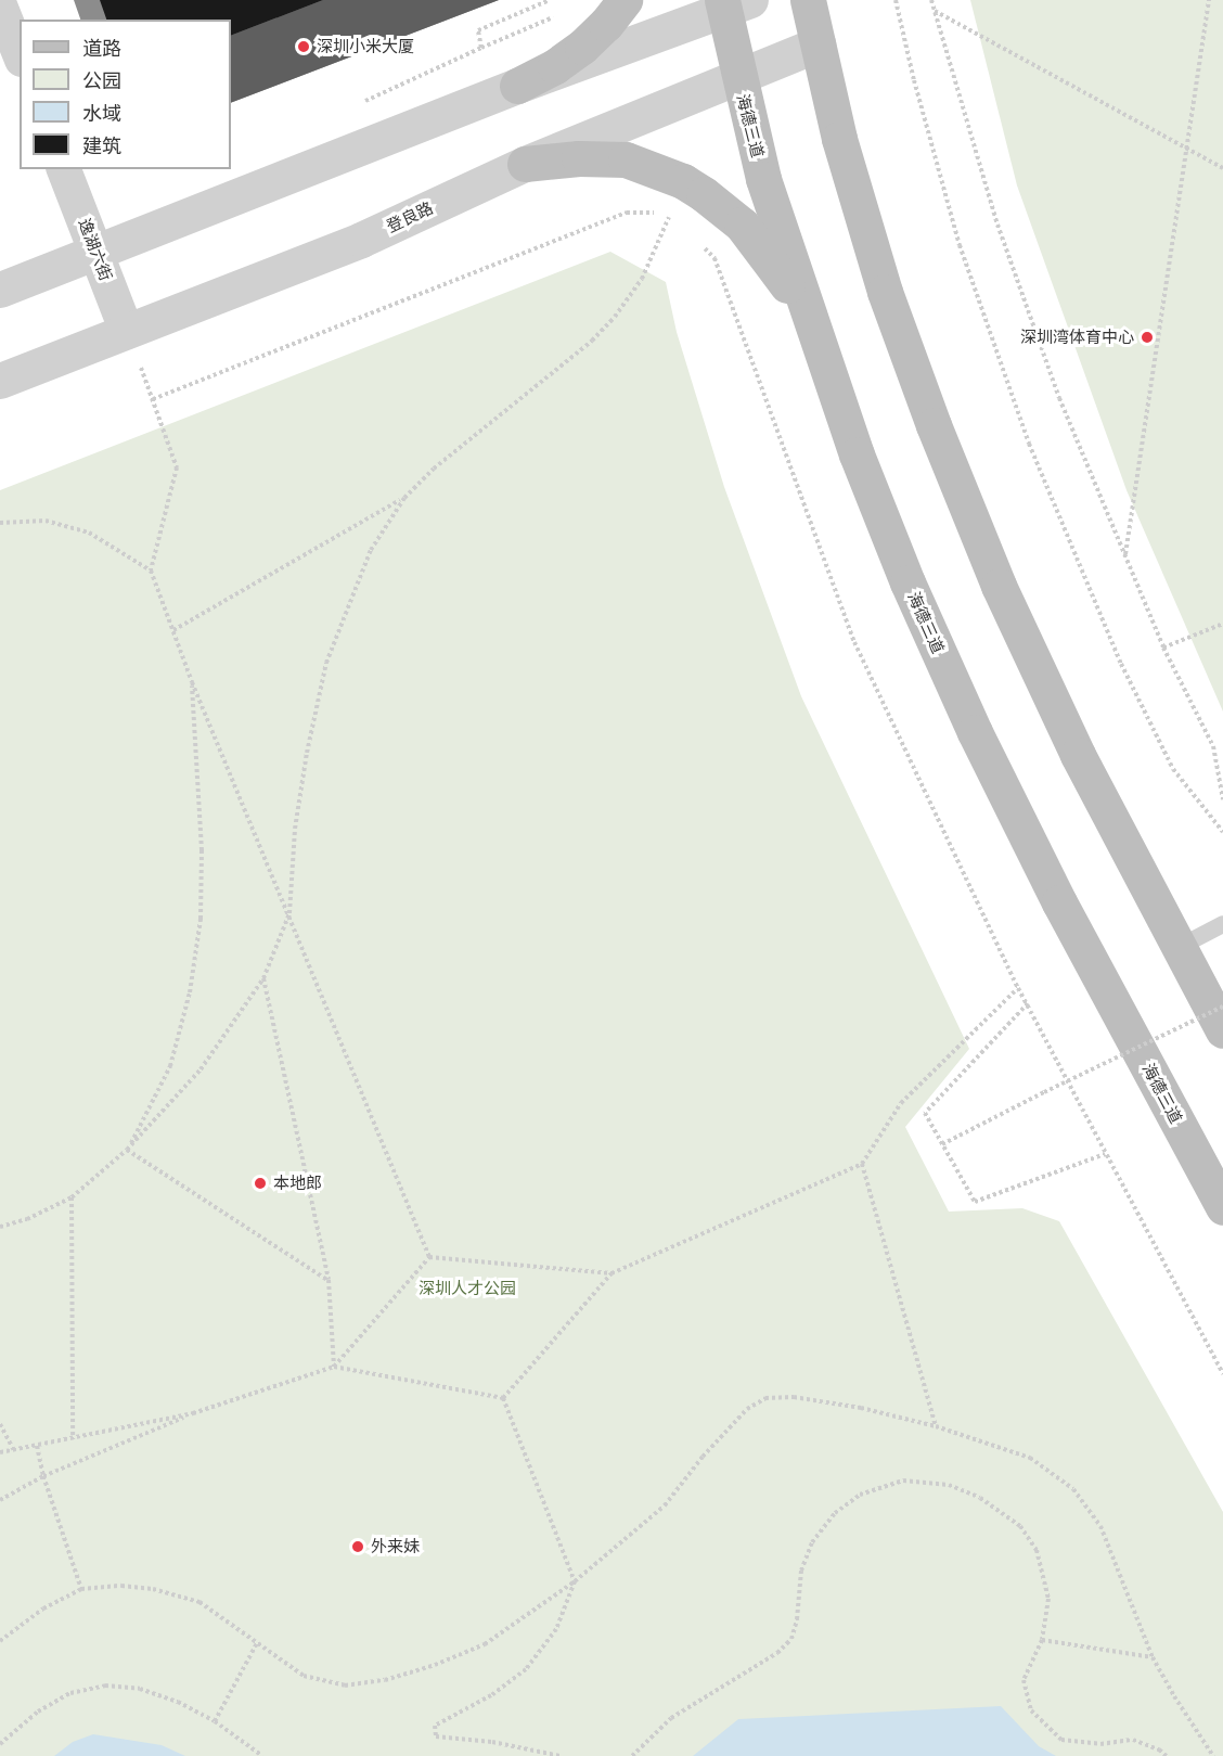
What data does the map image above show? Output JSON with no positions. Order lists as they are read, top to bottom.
{
  "streets": {
    "main road": ["海德三道"],
    "street": ["登良路", "逸湖六街"]
  },
  "crossings": [
    ["海德三道", "登良路"],
    ["登良路", "逸湖六街"]
  ],
  "parks": ["深圳人才公园"],
  "places": [
    "深圳小米大厦",
    "深圳湾体育中心",
    "本地郎",
    "外来妹"
  ],
  "legend": [
    "道路",
    "公园",
    "水域",
    "建筑"
  ]
}
